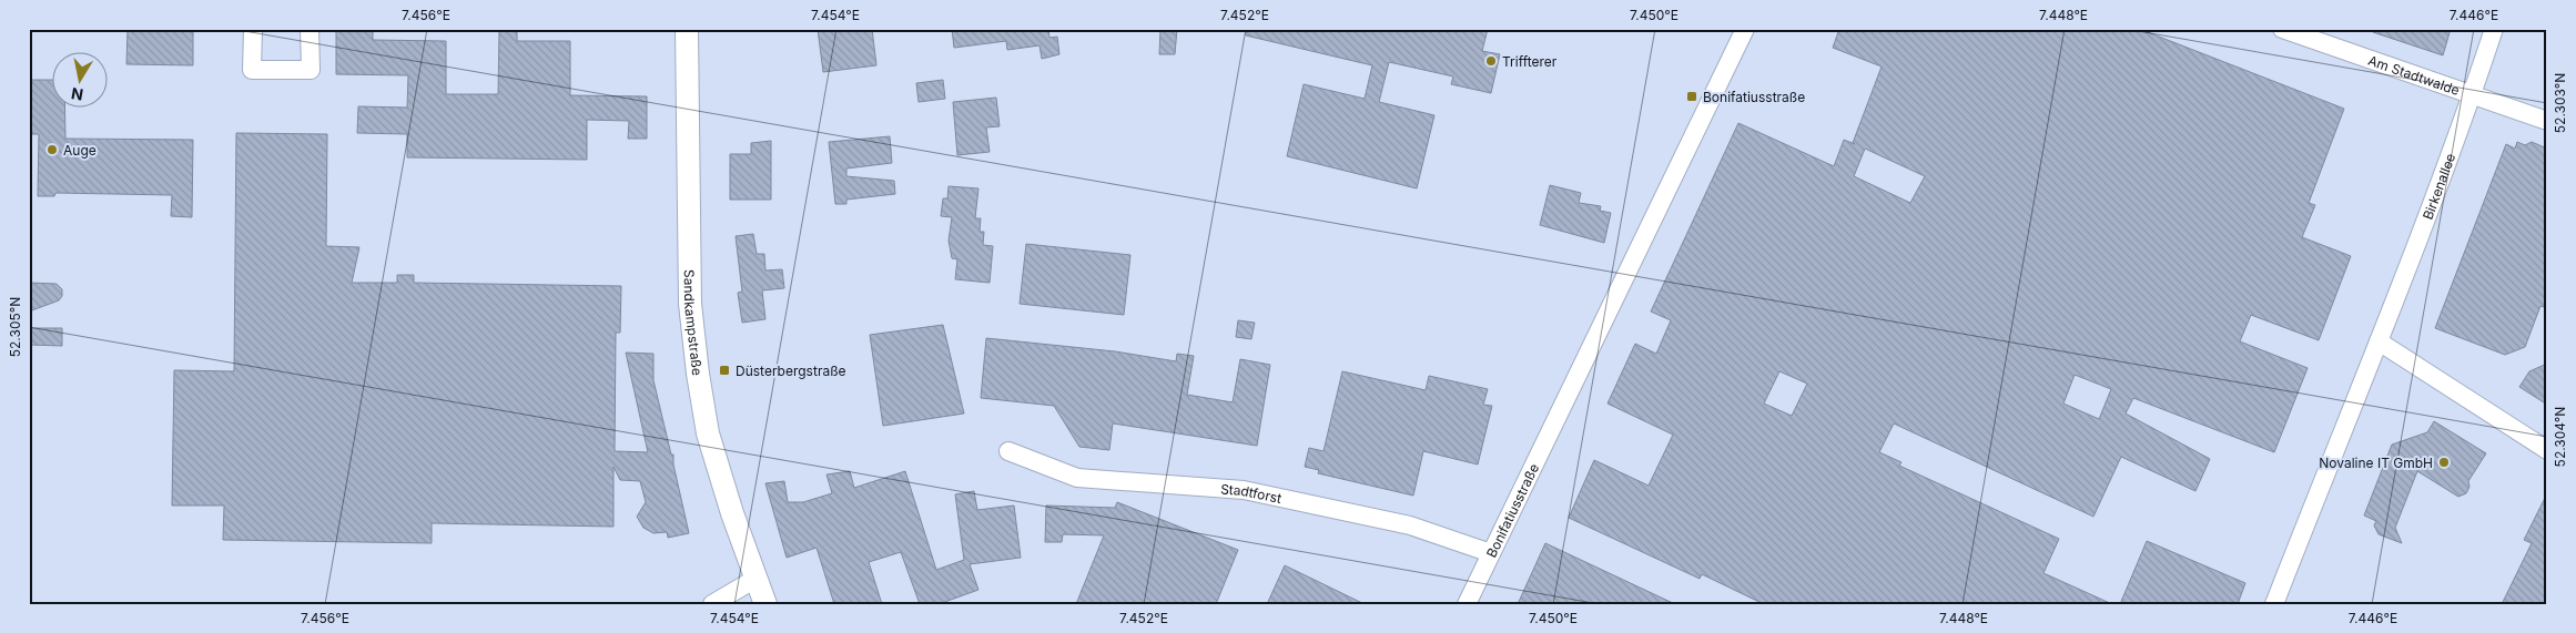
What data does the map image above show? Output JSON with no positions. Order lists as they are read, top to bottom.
{
  "streets": {
    "street": [
      "Am Stadtwalde",
      "Birkenallee",
      "Sandkampstraße",
      "Stadtforst",
      "Bonifatiusstraße"
    ]
  },
  "crossings": [
    ["Am Stadtwalde", "Birkenallee"],
    ["Stadtforst", "Bonifatiusstraße"]
  ],
  "places": {
    "other": ["Triffterer", "Auge", "Novaline IT GmbH"],
    "transit": ["Bonifatiusstraße", "Düsterbergstraße"]
  },
  "north": "bottom",
  "coordinates": [
    "7.456°E",
    "7.454°E",
    "7.452°E",
    "7.450°E",
    "7.448°E",
    "7.446°E",
    "52.303°N",
    "52.305°N",
    "52.304°N"
  ]
}
